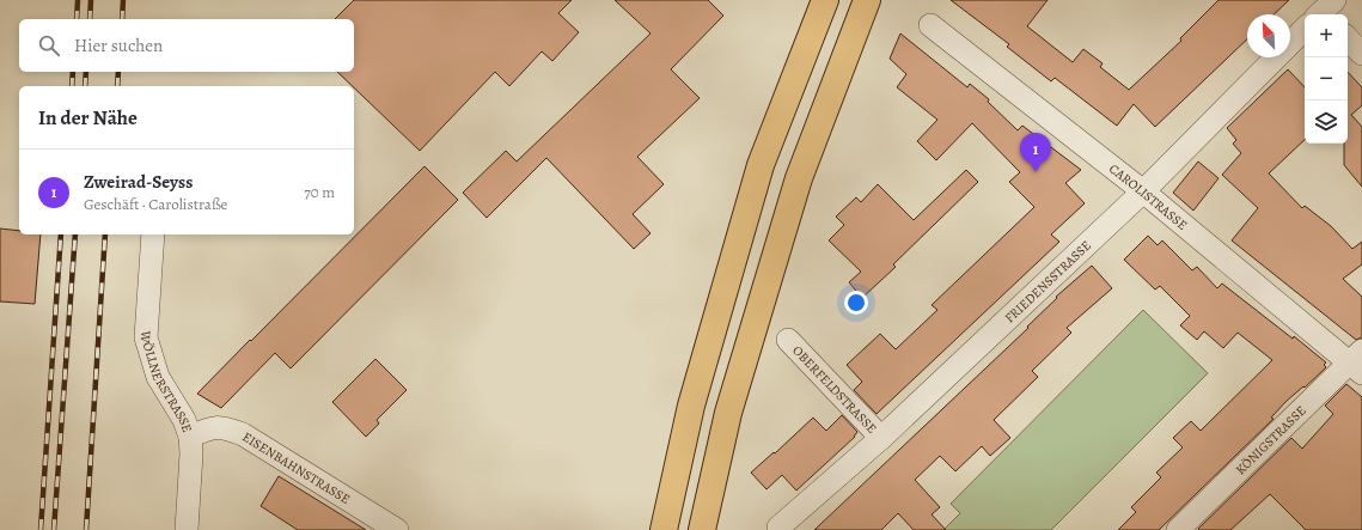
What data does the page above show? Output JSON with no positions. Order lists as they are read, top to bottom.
{
  "streets": {
    "street": [
      "CAROLISTRASSE",
      "FRIEDENSSTRASSE",
      "WÖLLNERSTRASSE",
      "OBERFELDSTRASSE",
      "KÖNIGSTRASSE",
      "EISENBAHNSTRASSE"
    ]
  },
  "crossings": [
    ["CAROLISTRASSE", "FRIEDENSSTRASSE"],
    ["CAROLISTRASSE", "KÖNIGSTRASSE"],
    ["FRIEDENSSTRASSE", "OBERFELDSTRASSE"],
    ["WÖLLNERSTRASSE", "EISENBAHNSTRASSE"]
  ],
  "north": "top left",
  "page": {
    "map_buttons": ["+", "−"],
    "search": "Hier suchen",
    "heading": "In der Nähe",
    "pins": "1",
    "list": [
      {
        "mark": "1",
        "name": "Zweirad-Seyss",
        "note": "Geschäft · Carolistraße",
        "value": "70 m"
      }
    ]
  }
}
